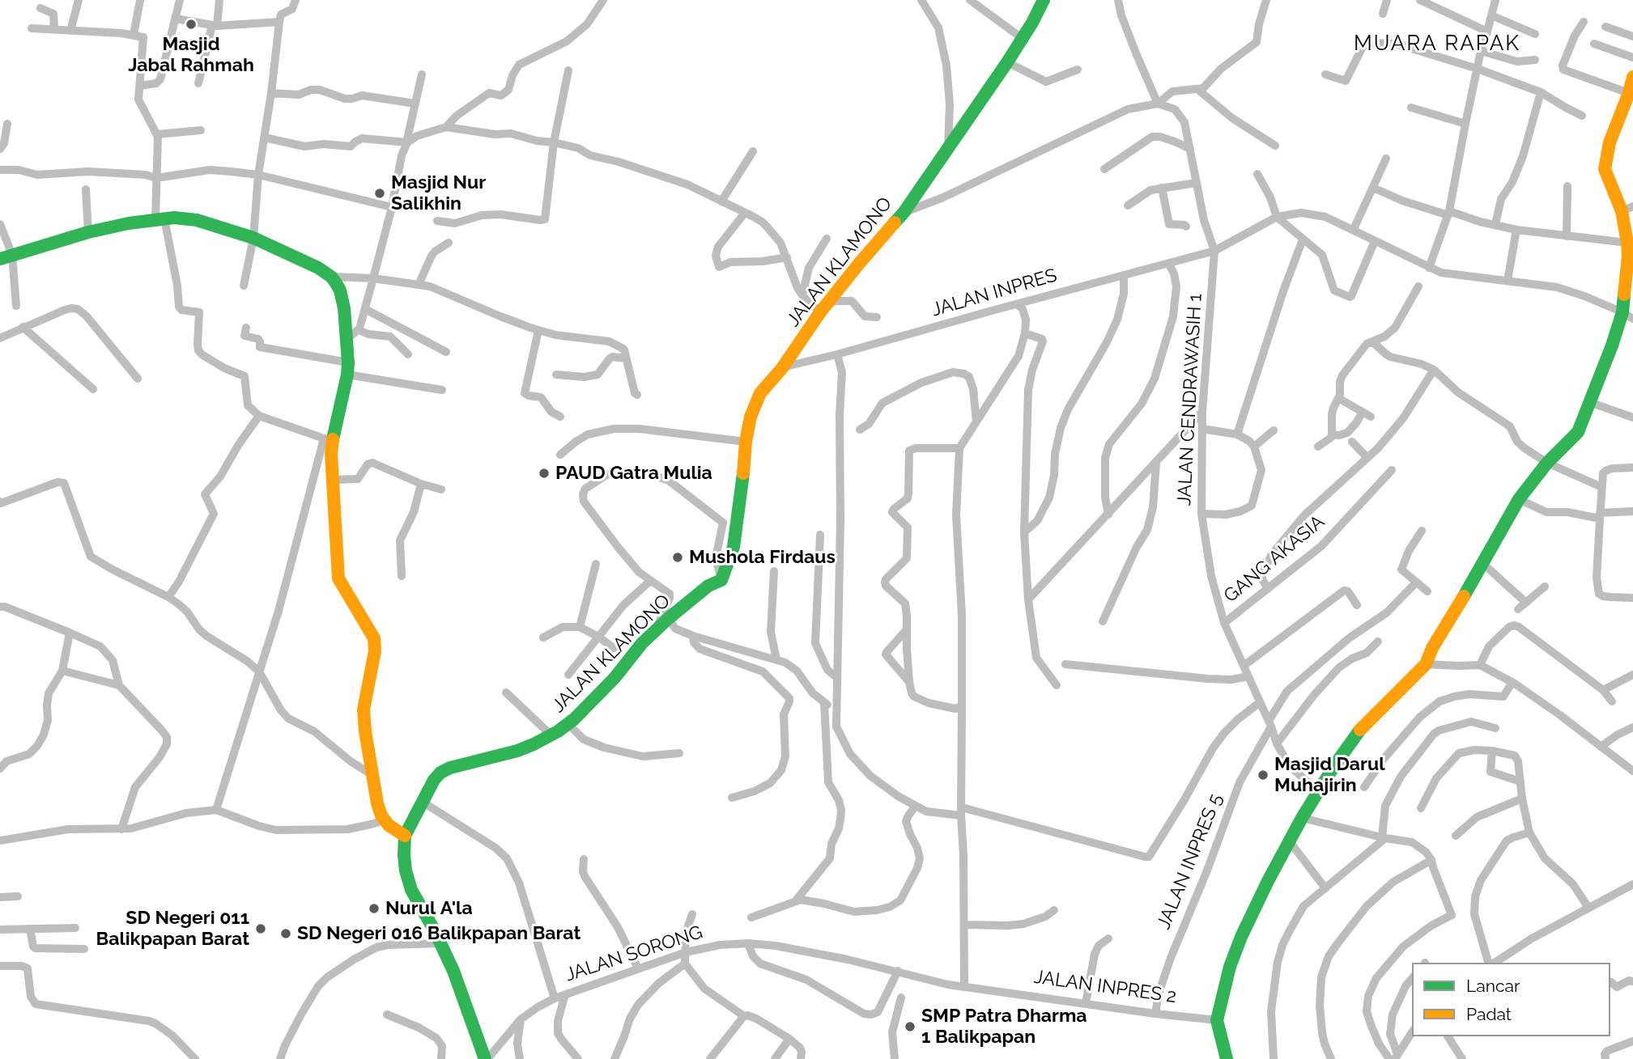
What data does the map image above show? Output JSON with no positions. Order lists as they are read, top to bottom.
{
  "streets": {
    "street": [
      "JALAN KLAMONO",
      "JALAN INPRES",
      "JALAN CENDRAWASIH 1",
      "GANG AKASIA",
      "JALAN INPRES 5",
      "JALAN SORONG",
      "JALAN INPRES 2"
    ]
  },
  "crossings": [
    ["JALAN KLAMONO", "JALAN INPRES"],
    ["JALAN KLAMONO", "JALAN SORONG"],
    ["JALAN INPRES", "JALAN CENDRAWASIH 1"],
    ["JALAN CENDRAWASIH 1", "GANG AKASIA"],
    ["JALAN CENDRAWASIH 1", "JALAN INPRES 5"],
    ["JALAN INPRES 5", "JALAN INPRES 2"],
    ["JALAN SORONG", "JALAN INPRES 2"]
  ],
  "districts": ["MUARA RAPAK"],
  "places": [
    "Masjid Jabal Rahmah",
    "Masjid Nur Salikhin",
    "PAUD Gatra Mulia",
    "Mushola Firdaus",
    "Masjid Darul Muhajirin",
    "Nurul A'la",
    "SD Negeri 011 Balikpapan Barat",
    "SD Negeri 016 Balikpapan Barat",
    "SMP Patra Dharma 1 Balikpapan"
  ],
  "legend": ["Lancar", "Padat"]
}
